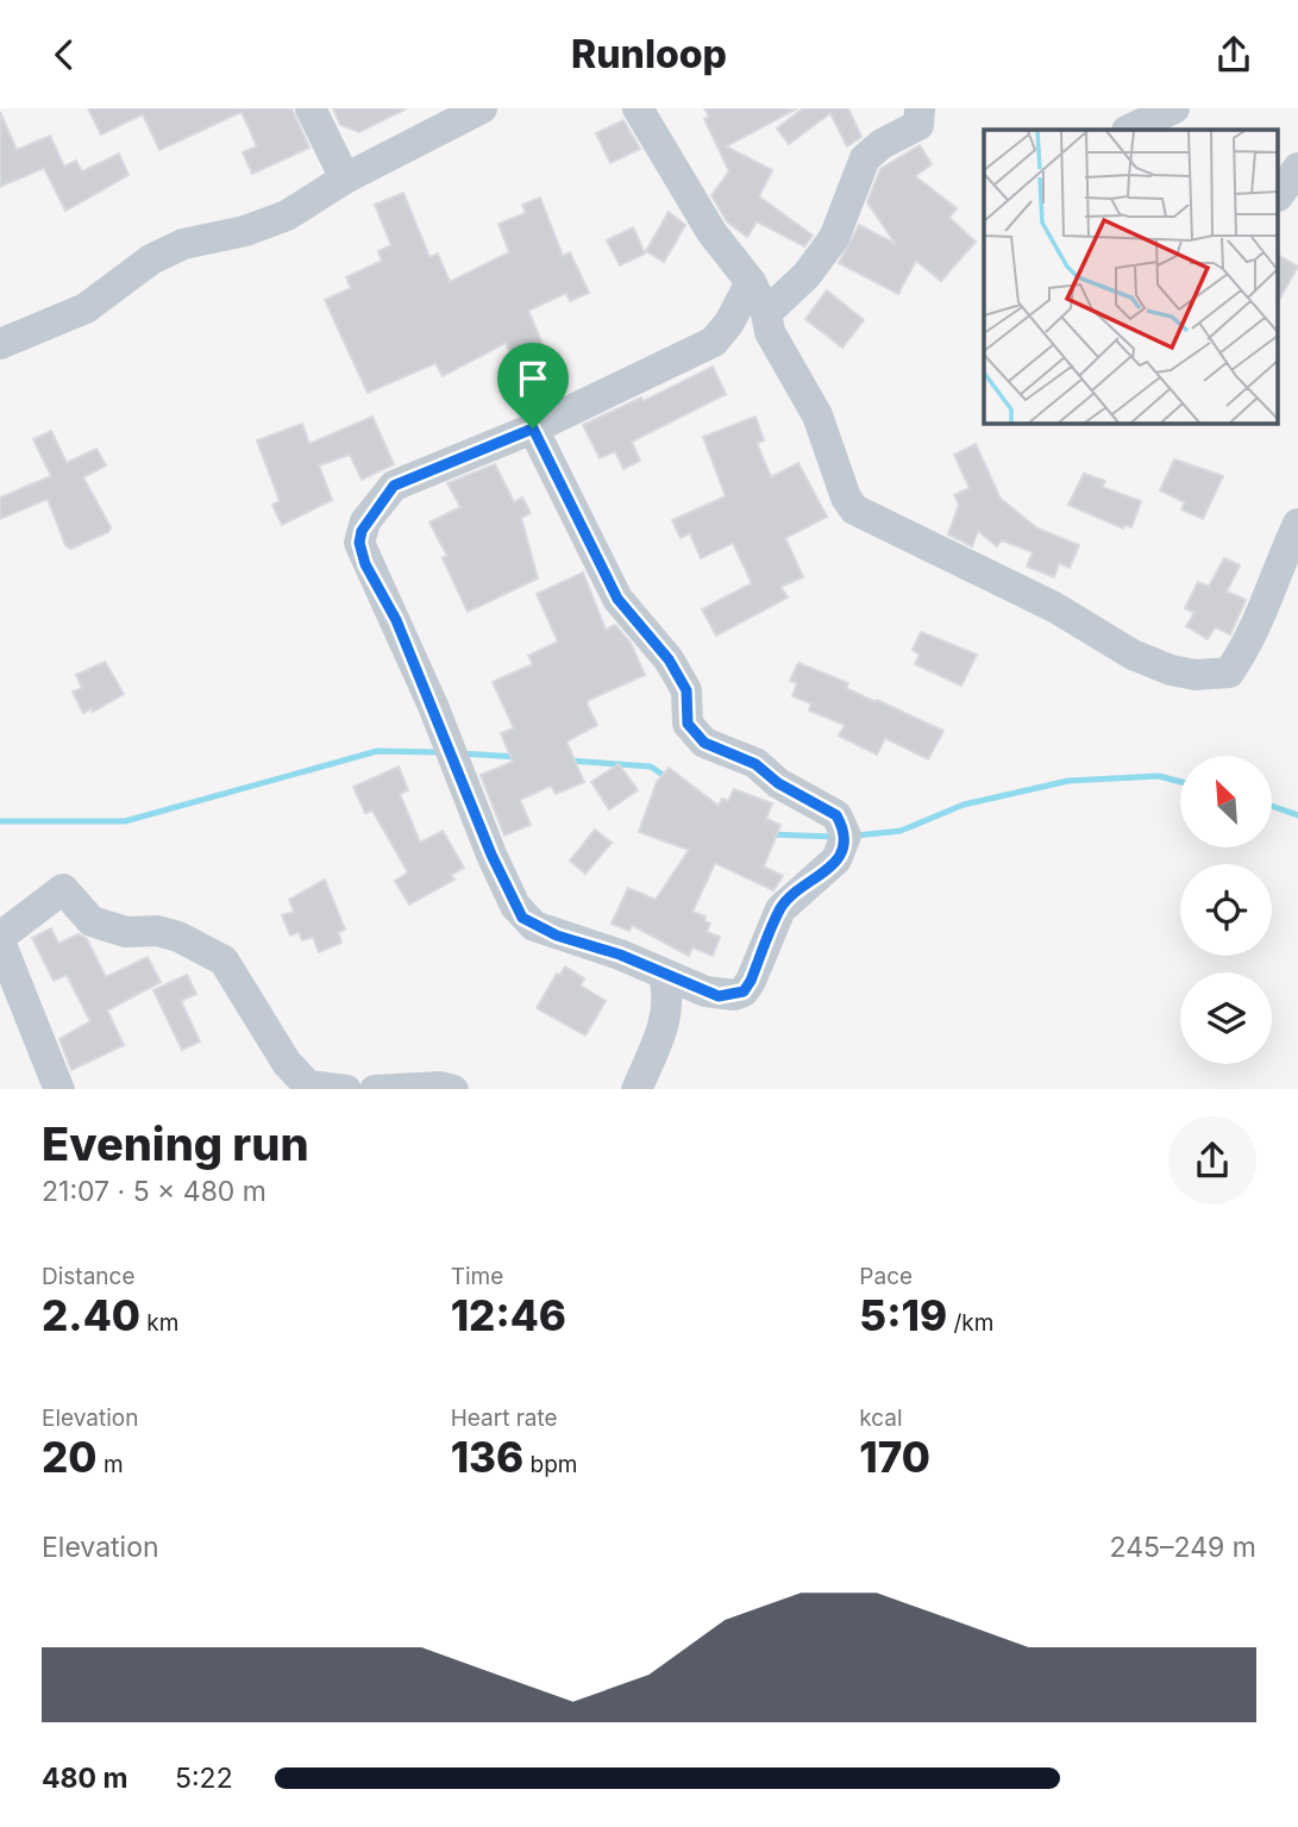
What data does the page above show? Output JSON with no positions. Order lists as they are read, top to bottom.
{
  "north": "top left",
  "page": {
    "header": "Runloop",
    "heading": ["Evening run", "21:07 · 5 × 480 m"],
    "stats": [
      ["Distance", "2.40 km"],
      ["Time", "12:46"],
      ["Pace", "5:19 /km"],
      ["Elevation", "20 m"],
      ["Heart rate", "136 bpm"],
      ["kcal", "170"]
    ],
    "chart": ["Elevation", "245–249 m"],
    "list": [
      {
        "name": "480 m",
        "note": "5:22"
      }
    ]
  }
}
